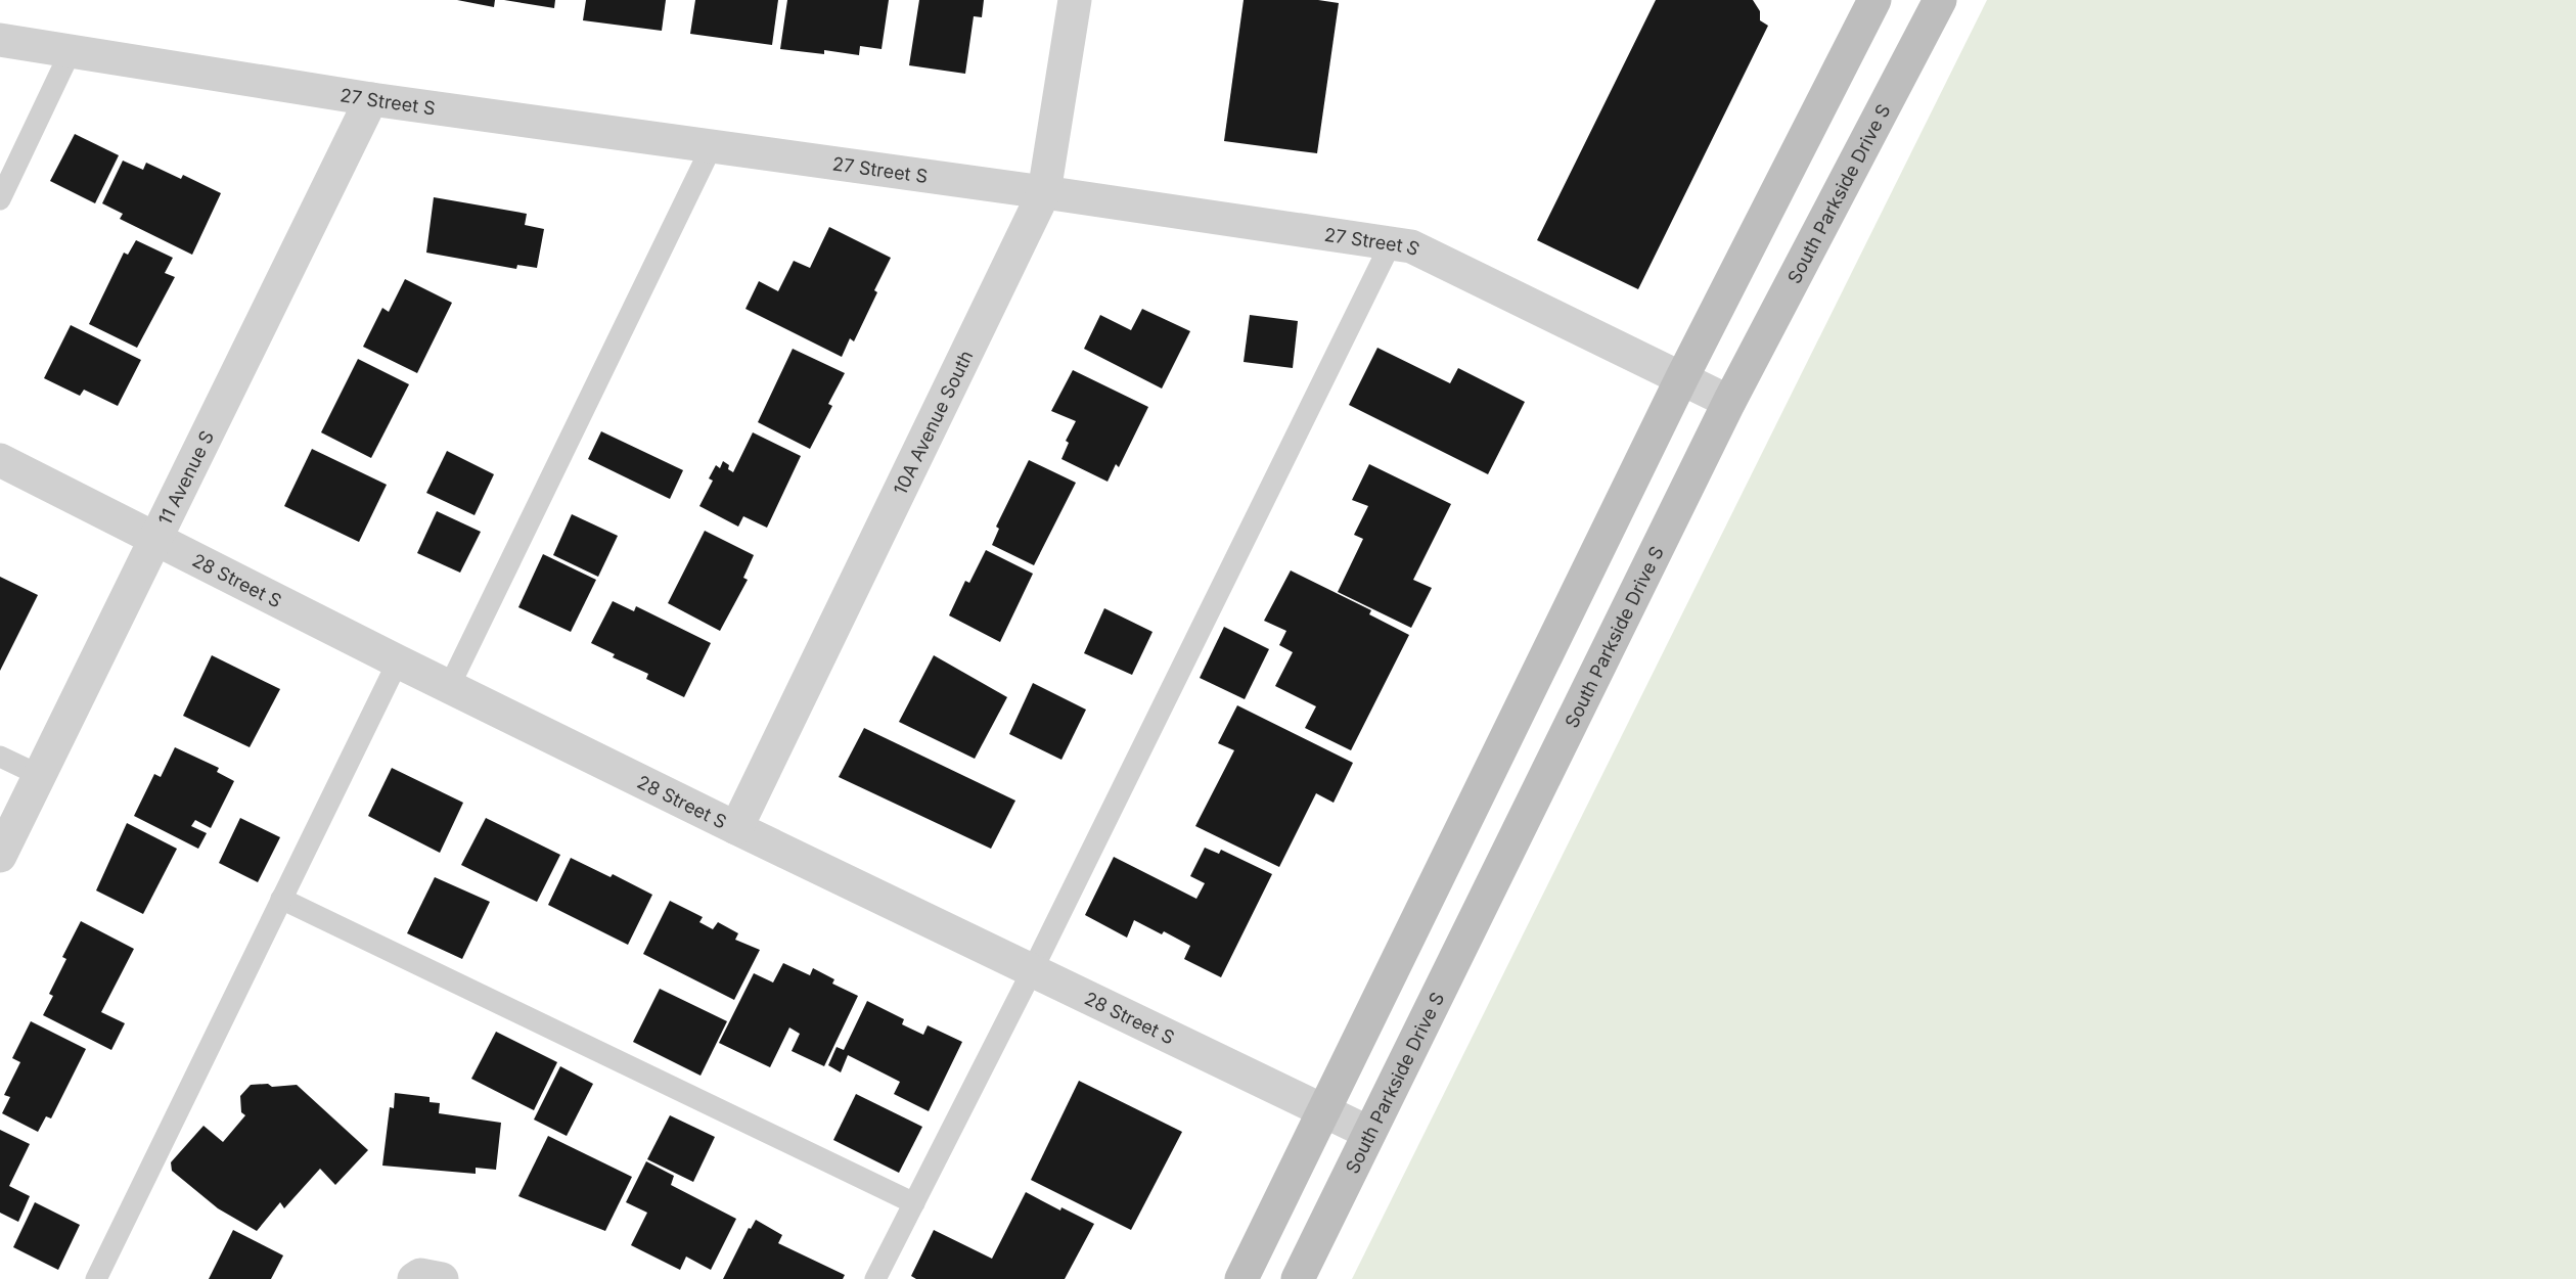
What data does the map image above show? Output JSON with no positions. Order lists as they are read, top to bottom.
{
  "streets": {
    "main road": ["South Parkside Drive S"],
    "street": [
      "27 Street S",
      "10A Avenue South",
      "11 Avenue S",
      "28 Street S"
    ]
  },
  "crossings": [
    ["27 Street S", "South Parkside Drive S"],
    ["27 Street S", "10A Avenue South"],
    ["27 Street S", "11 Avenue S"],
    ["South Parkside Drive S", "28 Street S"],
    ["10A Avenue South", "28 Street S"],
    ["11 Avenue S", "28 Street S"]
  ]
}
